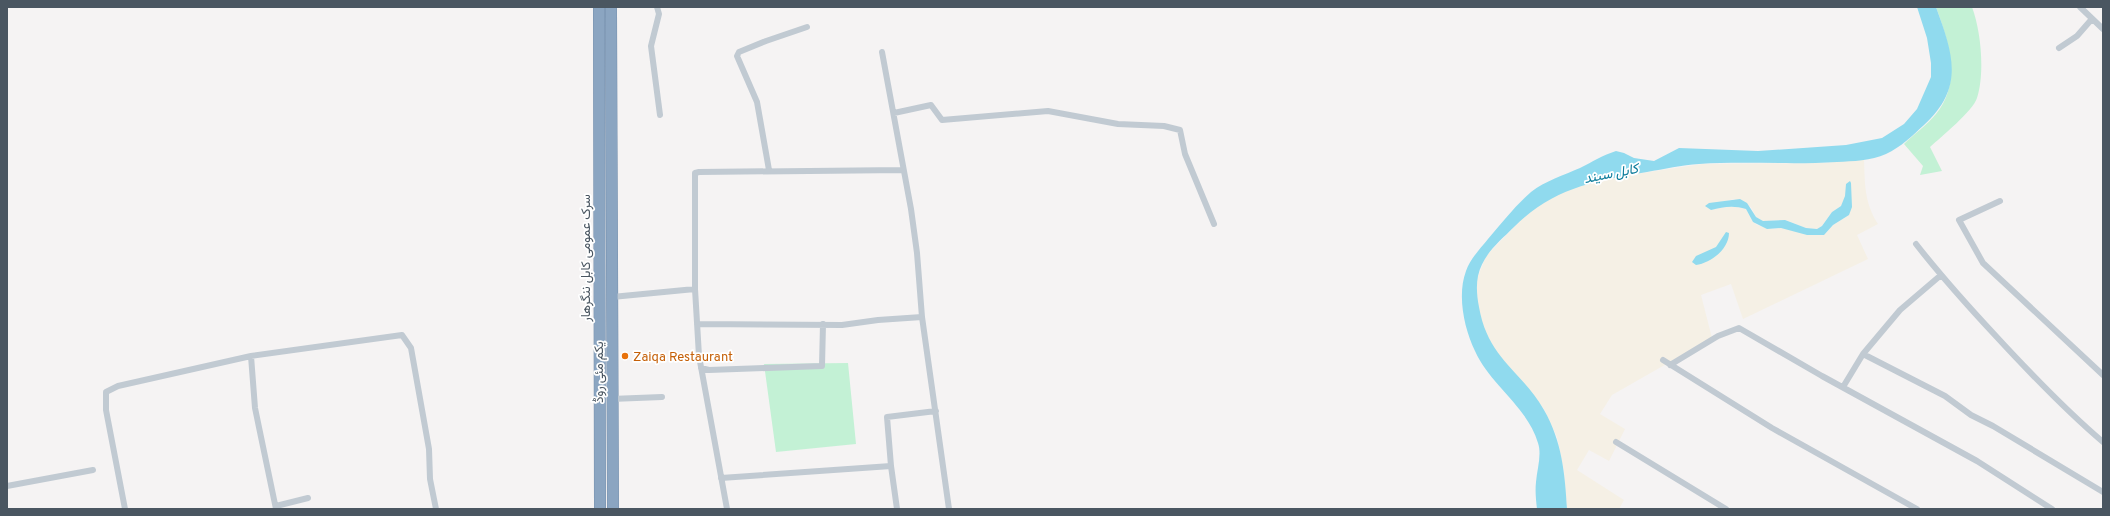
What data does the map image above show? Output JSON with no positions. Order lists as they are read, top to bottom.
{
  "streets": {
    "highway": ["سرک عمومی کابل ننگرهار", "یکم مئی روڈ"]
  },
  "water": ["کابل سيند"],
  "places": ["Zaiqa Restaurant"]
}
